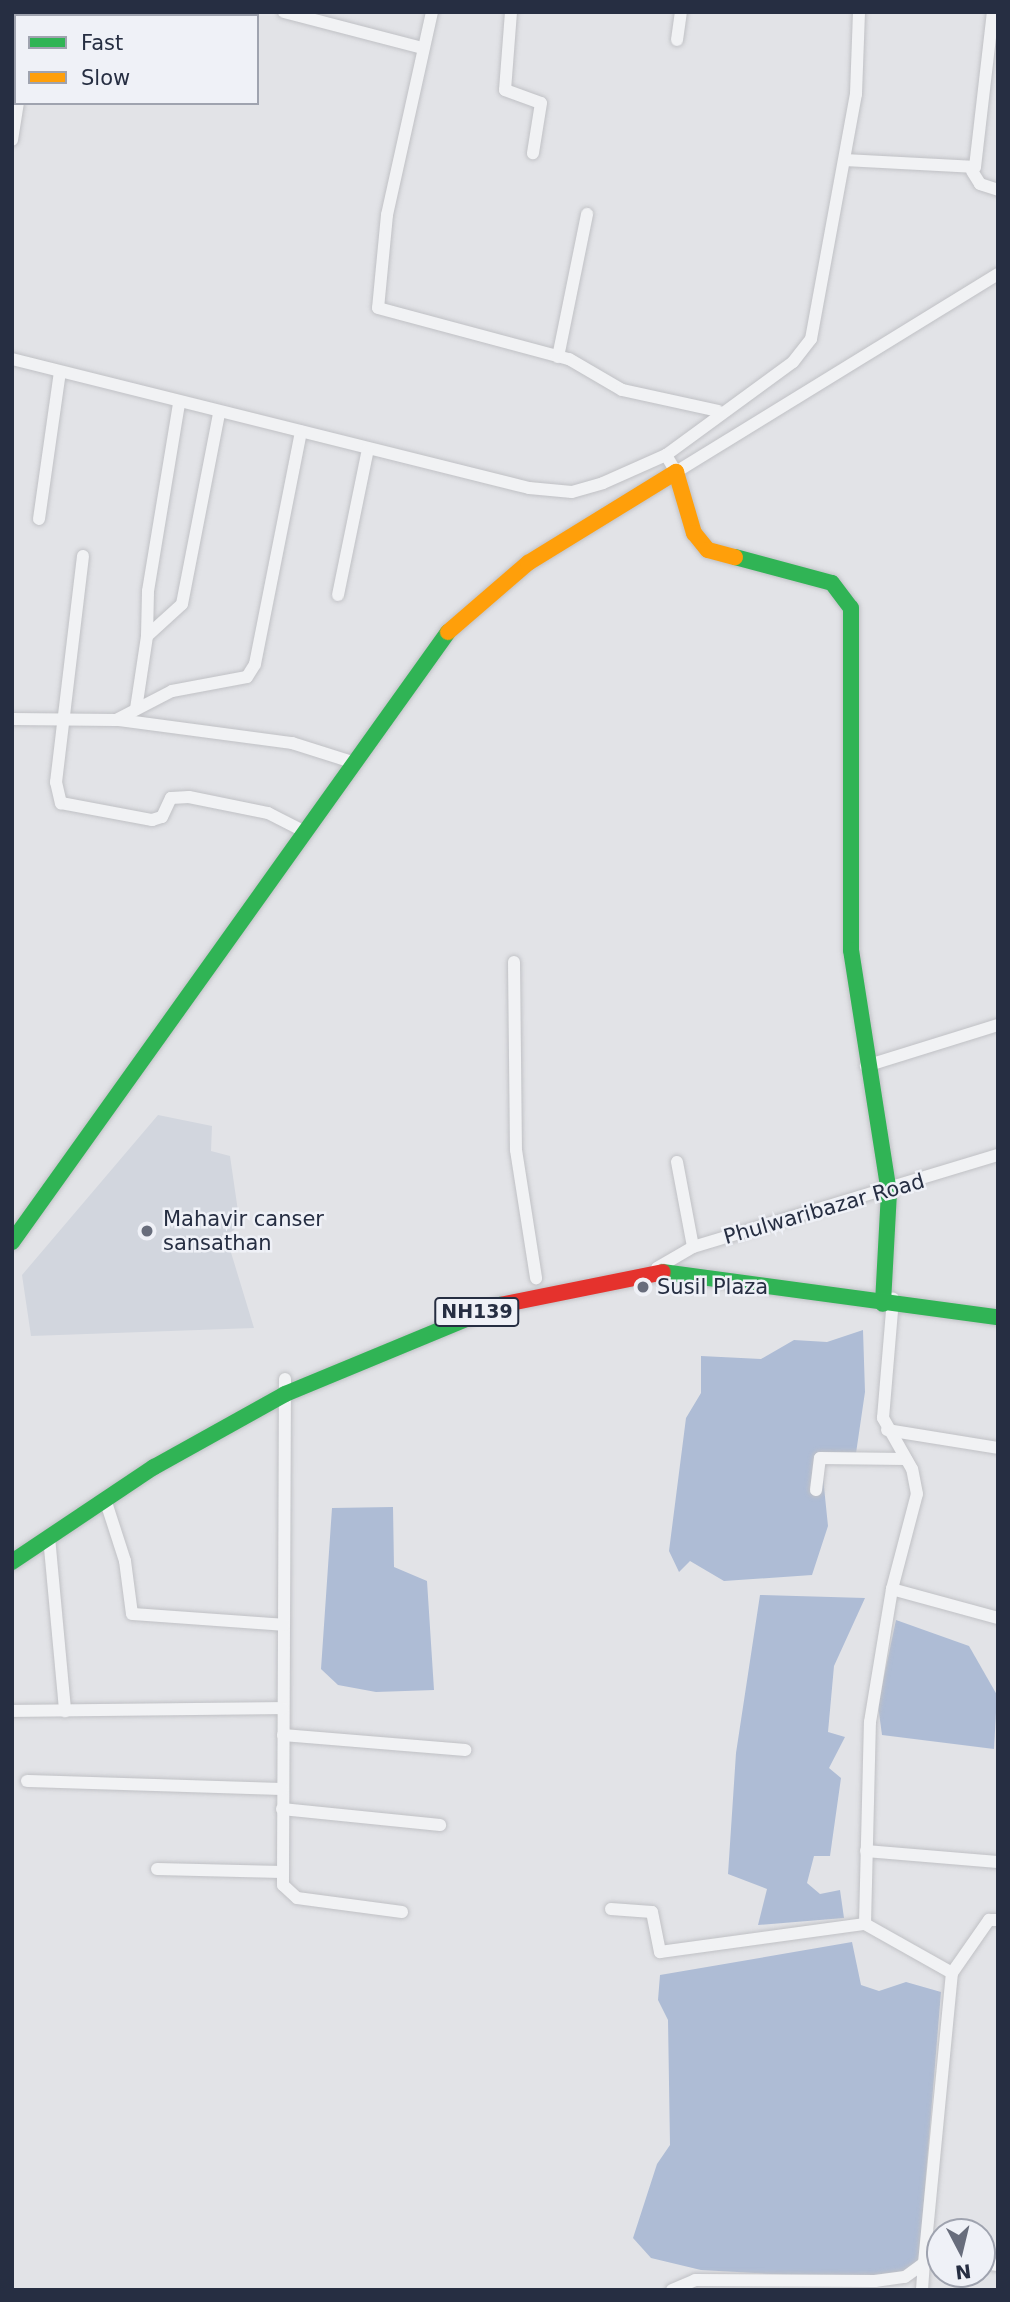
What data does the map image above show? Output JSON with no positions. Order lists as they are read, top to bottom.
{
  "streets": {
    "main road": ["NH139"],
    "street": ["Phulwaribazar Road"]
  },
  "crossings": [
    ["Phulwaribazar Road", "NH139"]
  ],
  "places": ["Mahavir canser sansathan", "Susil Plaza"],
  "legend": ["Fast", "Slow"],
  "north": "bottom"
}
